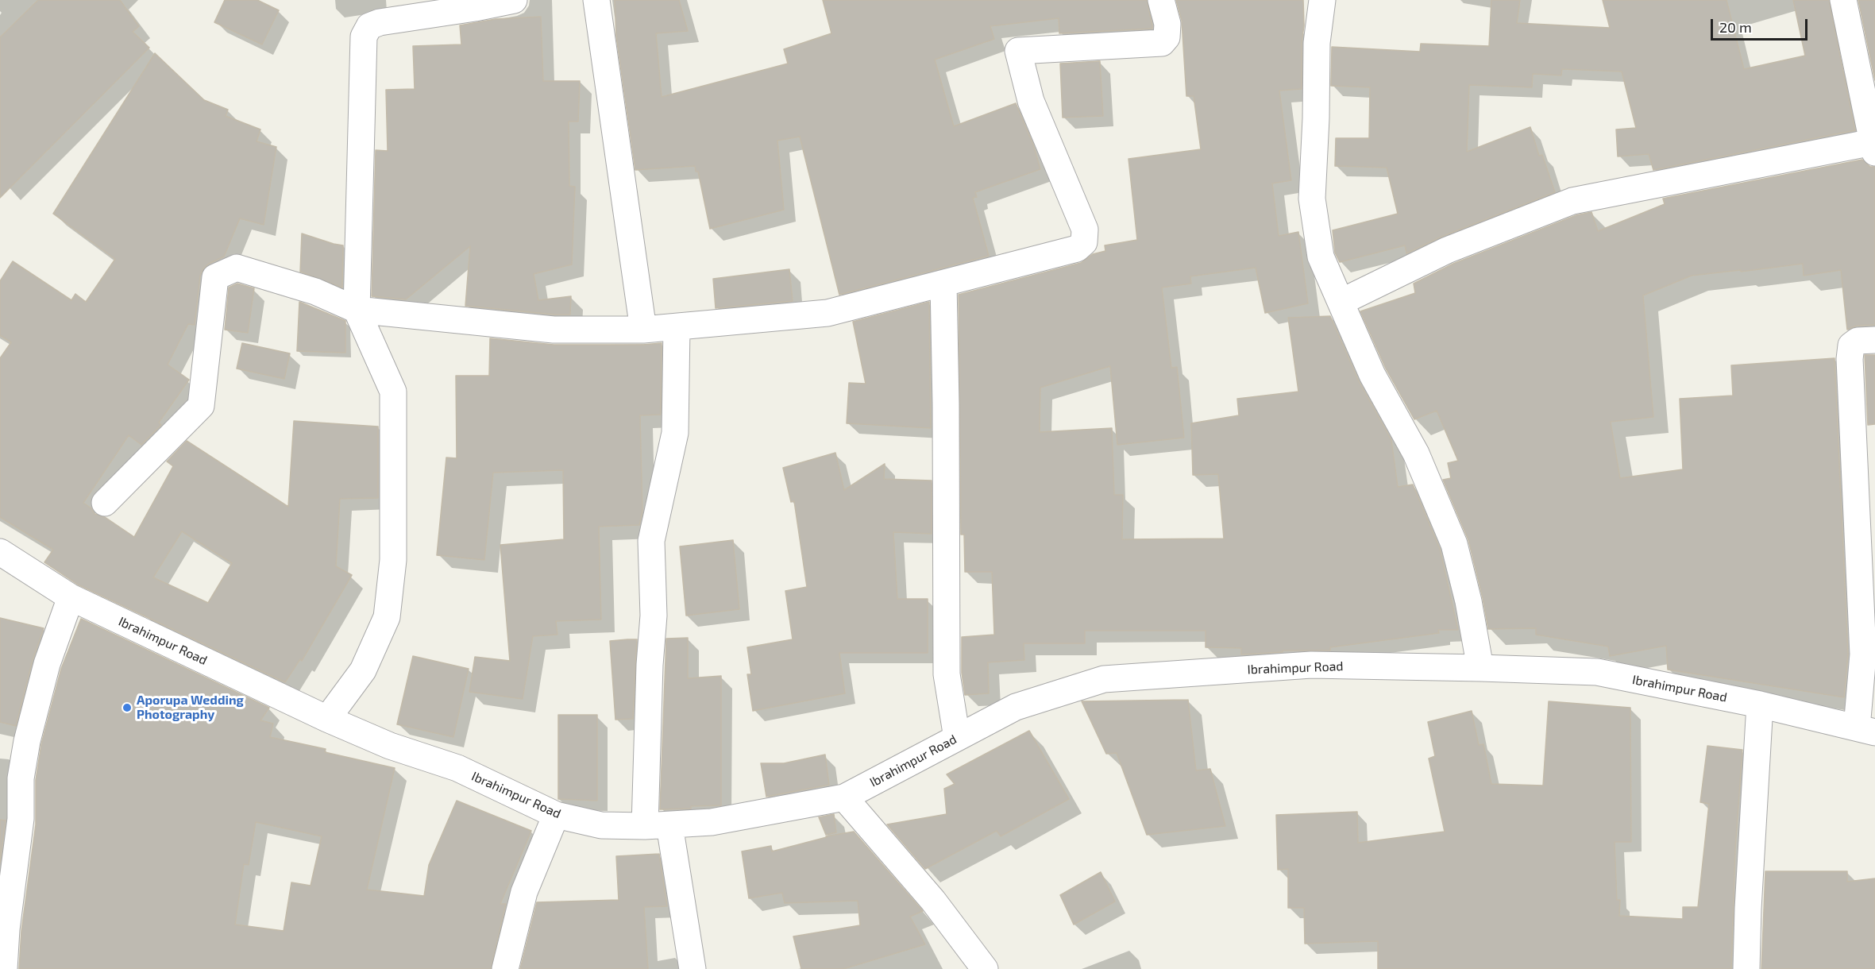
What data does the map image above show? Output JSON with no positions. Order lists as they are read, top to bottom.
{
  "streets": {
    "street": ["Ibrahimpur Road"]
  },
  "places": ["Aporupa Wedding Photography"],
  "scale_bar": "20 m"
}
